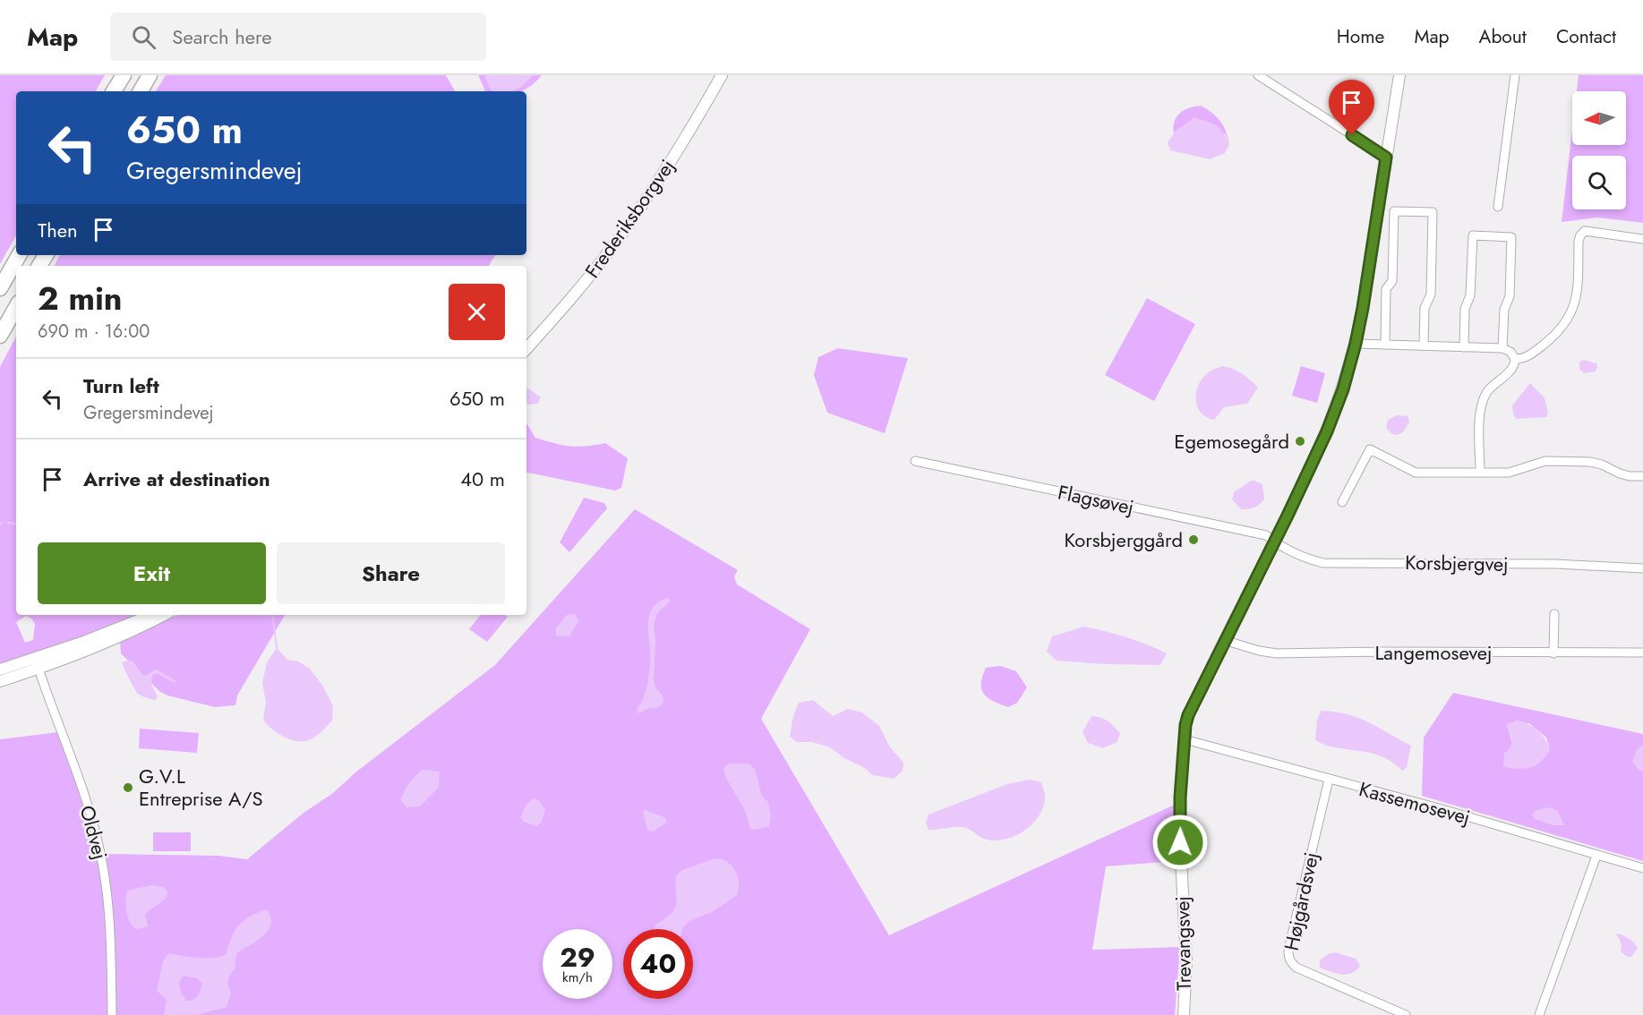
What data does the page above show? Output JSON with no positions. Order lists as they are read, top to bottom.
{
  "streets": {
    "street": [
      "Frederiksborgvej",
      "Flagsøvej",
      "Korsbjergvej",
      "Langemosevej",
      "Kassemosevej",
      "Oldvej",
      "Højgårdsvej",
      "Trevangsvej"
    ]
  },
  "crossings": [
    ["Flagsøvej", "Korsbjergvej"],
    ["Flagsøvej", "Trevangsvej"],
    ["Korsbjergvej", "Trevangsvej"],
    ["Langemosevej", "Trevangsvej"],
    ["Kassemosevej", "Højgårdsvej"],
    ["Kassemosevej", "Trevangsvej"]
  ],
  "places": ["Egemosegård", "Korsbjerggård", "G.V.L Entreprise A/S"],
  "north": "left",
  "page": {
    "header": "Map",
    "search": "Search here",
    "nav": [
      "Home",
      "Map",
      "About",
      "Contact"
    ],
    "turn": ["650 m", "Gregersmindevej"],
    "then": "Then",
    "heading": ["2 min", "690 m · 16:00"],
    "list": [
      {
        "name": "Turn left",
        "note": "Gregersmindevej",
        "value": "650 m"
      },
      {
        "name": "Arrive at destination",
        "value": "40 m"
      }
    ],
    "buttons": ["Exit", "Share"],
    "speed": "29 km/h",
    "limit": "40"
  }
}
